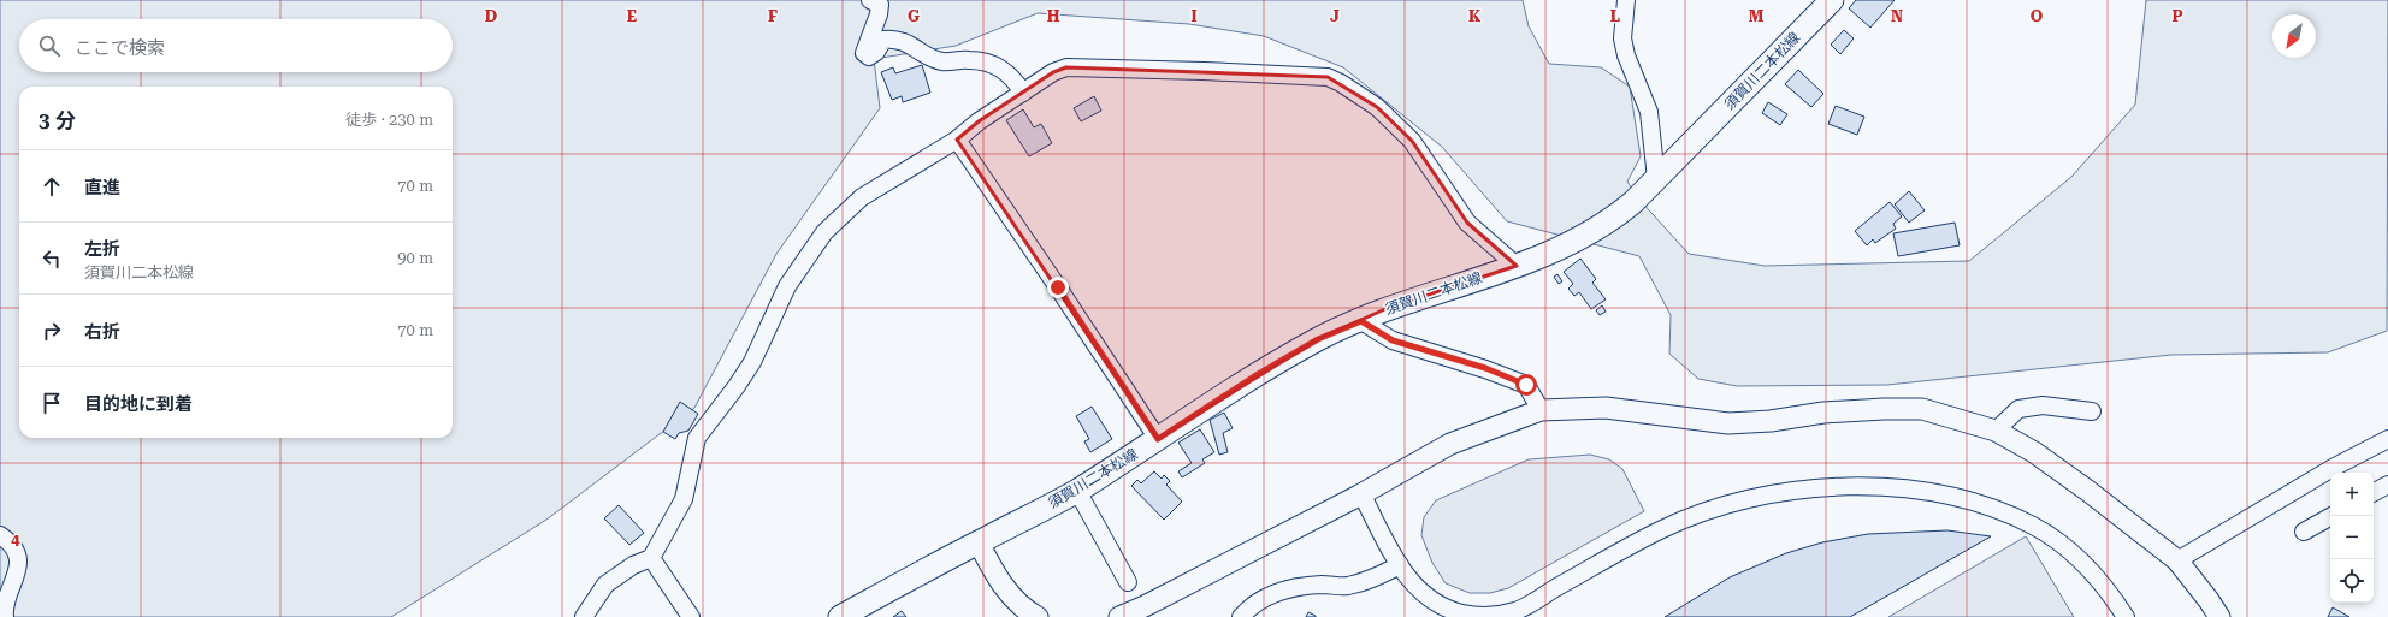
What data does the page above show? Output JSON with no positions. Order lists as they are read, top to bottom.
{
  "streets": {
    "main road": ["須賀川二本松線"]
  },
  "north": "bottom left",
  "page": {
    "search": "ここで検索",
    "heading": ["3 分", "徒歩 · 230 m"],
    "list": [
      ["直進", "70 m"],
      ["左折", "須賀川二本松線", "90 m"],
      ["右折", "70 m"],
      "目的地に到着"
    ],
    "map_buttons": ["+", "−"]
  },
  "grid": {
    "columns": [
      "D",
      "E",
      "F",
      "G",
      "H",
      "I",
      "J",
      "K",
      "L",
      "M",
      "N",
      "O",
      "P"
    ],
    "rows": ["4"]
  }
}
